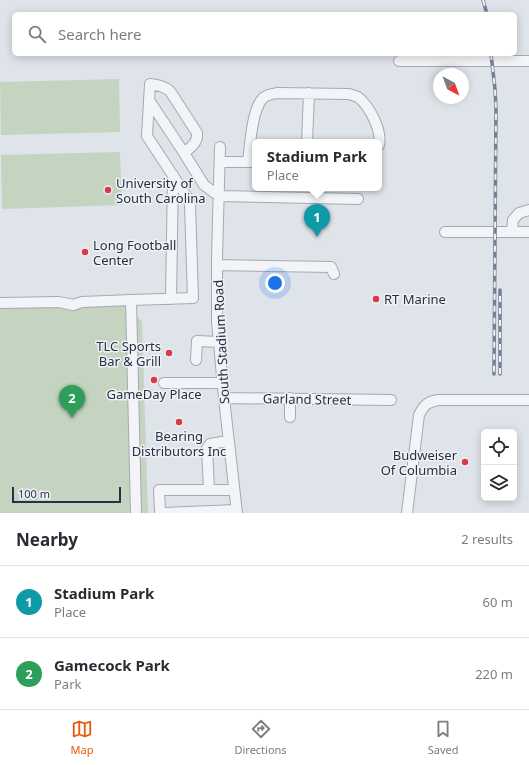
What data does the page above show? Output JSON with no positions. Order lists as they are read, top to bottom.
{
  "streets": {
    "street": ["South Stadium Road", "Garland Street"]
  },
  "crossings": [
    ["South Stadium Road", "Garland Street"]
  ],
  "places": [
    "University of South Carolina",
    "Long Football Center",
    "RT Marine",
    "TLC Sports Bar & Grill",
    "GameDay Place",
    "Bearing Distributors Inc",
    "Budweiser Of Columbia"
  ],
  "scale_bar": "100 m",
  "north": "bottom right",
  "page": {
    "search": "Search here",
    "popup": ["Stadium Park", "Place"],
    "pins": ["1", "2"],
    "scale": "100 m",
    "heading": ["Nearby", "2 results"],
    "list": [
      {
        "mark": "1",
        "name": "Stadium Park",
        "note": "Place",
        "value": "60 m"
      },
      {
        "mark": "2",
        "name": "Gamecock Park",
        "note": "Park",
        "value": "220 m"
      }
    ],
    "nav": ["Map", "Directions", "Saved"]
  }
}
